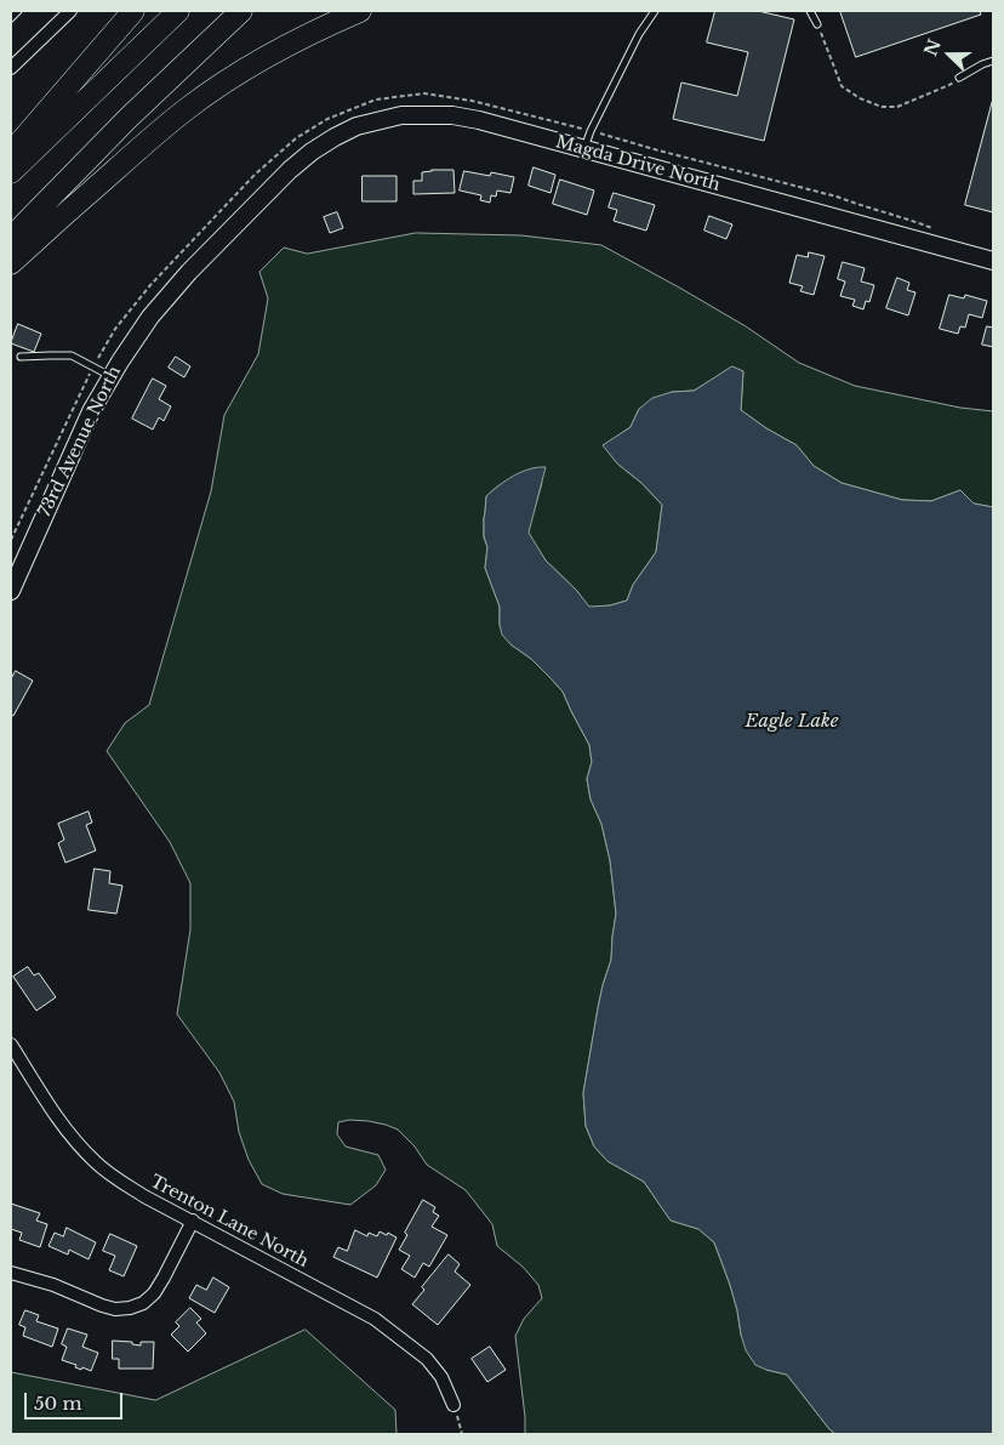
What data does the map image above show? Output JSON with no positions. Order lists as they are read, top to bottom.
{
  "streets": {
    "street": ["Magda Drive North", "73rd Avenue North", "Trenton Lane North"]
  },
  "crossings": [
    ["Magda Drive North", "73rd Avenue North"]
  ],
  "water": ["Eagle Lake"],
  "scale_bar": "50 m",
  "north": "left"
}
